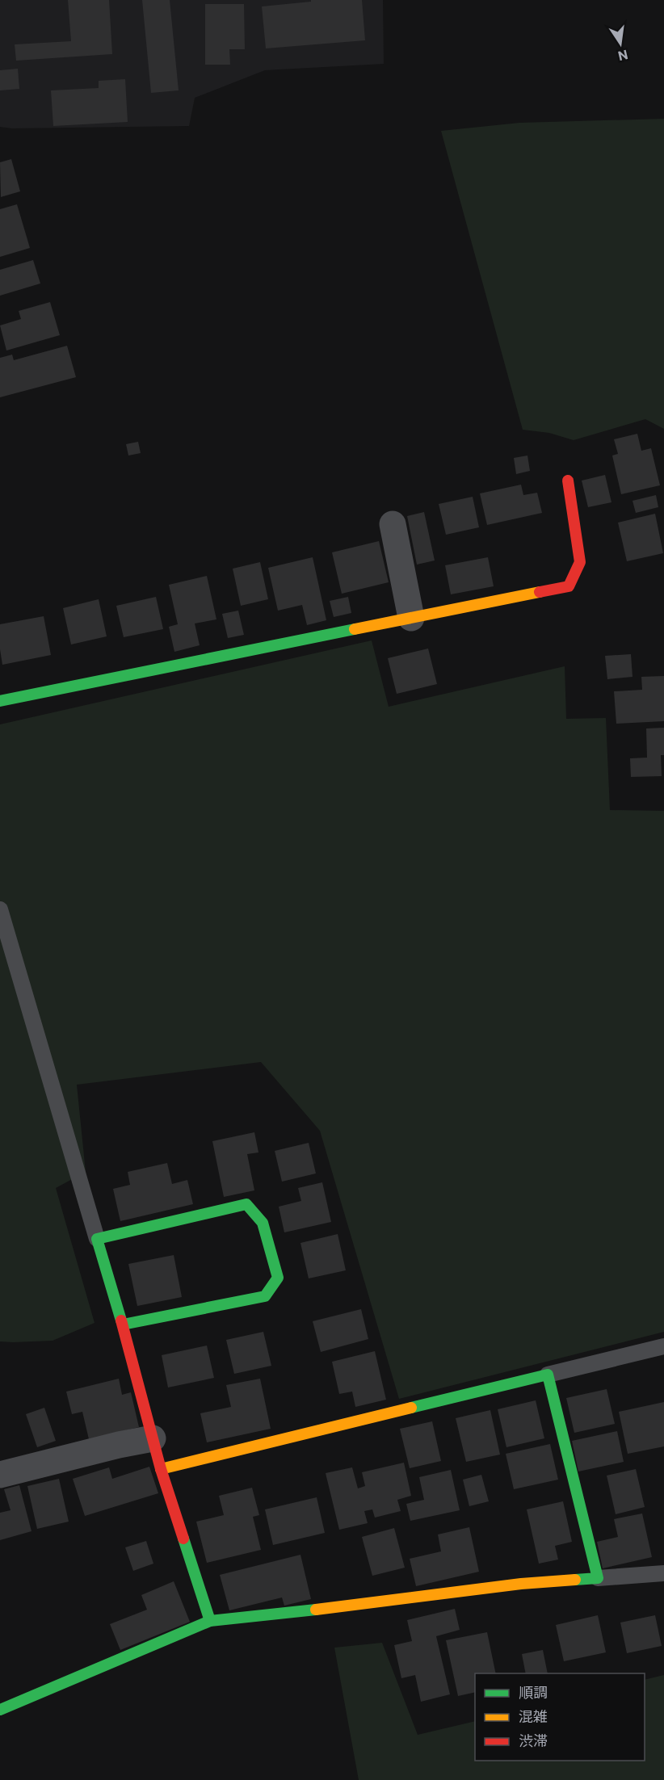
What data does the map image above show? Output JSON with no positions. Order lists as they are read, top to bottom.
{
  "legend": ["順調", "混雑", "渋滞"],
  "north": "bottom"
}
